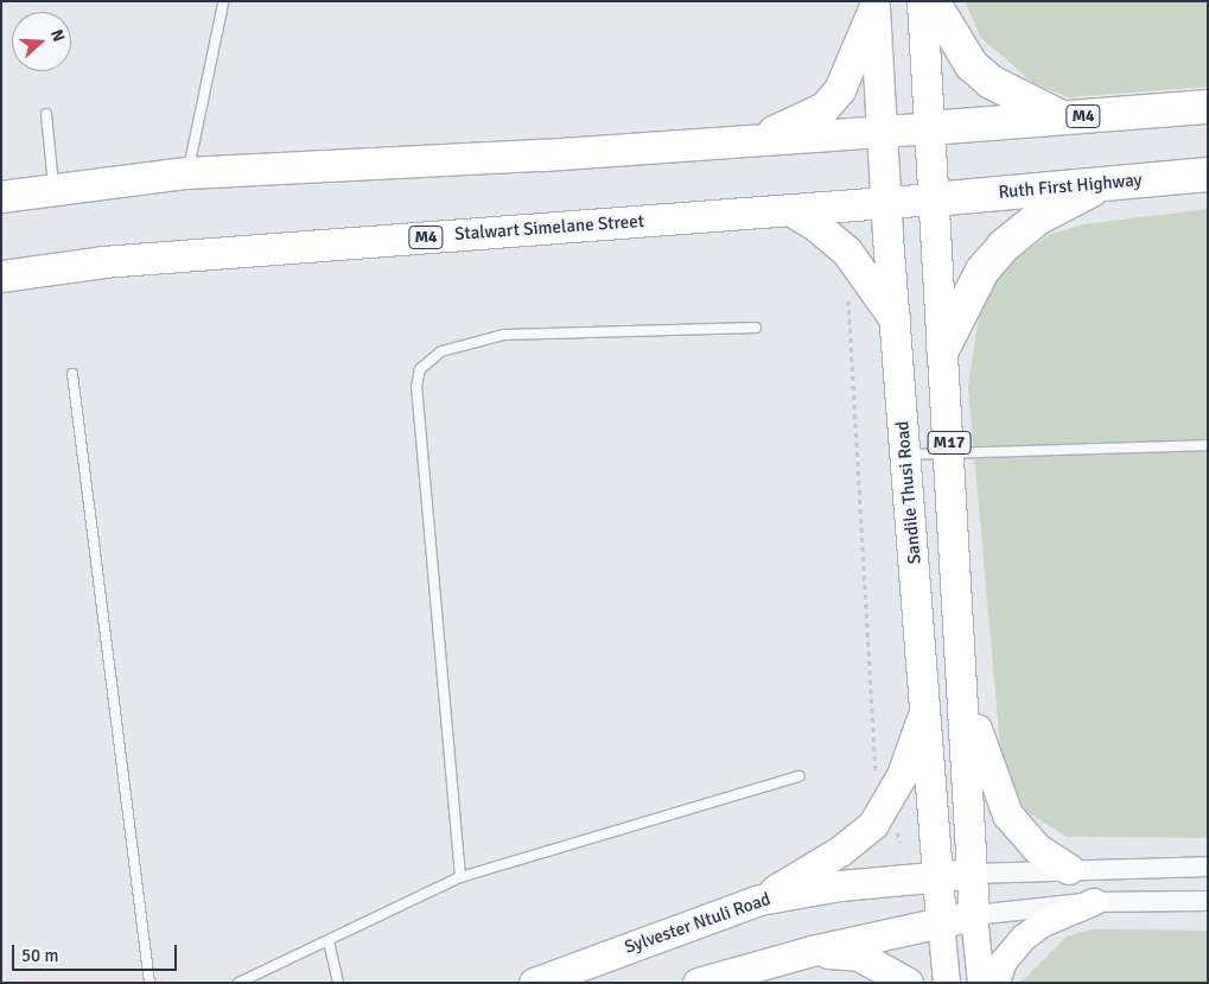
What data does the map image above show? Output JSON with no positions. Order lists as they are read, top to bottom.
{
  "streets": {
    "highway": ["M4", "Ruth First Highway", "Stalwart Simelane Street"],
    "main road": ["M17", "Sandile Thusi Road", "Sylvester Ntuli Road"]
  },
  "crossings": [
    ["M4", "Ruth First Highway"],
    ["M4", "Stalwart Simelane Street"],
    ["M4", "M17"],
    ["M4", "Sandile Thusi Road"],
    ["Ruth First Highway", "M17"],
    ["Stalwart Simelane Street", "Sandile Thusi Road"],
    ["M17", "Sylvester Ntuli Road"],
    ["Sandile Thusi Road", "Sylvester Ntuli Road"]
  ],
  "scale_bar": "50 m",
  "north": "right"
}
